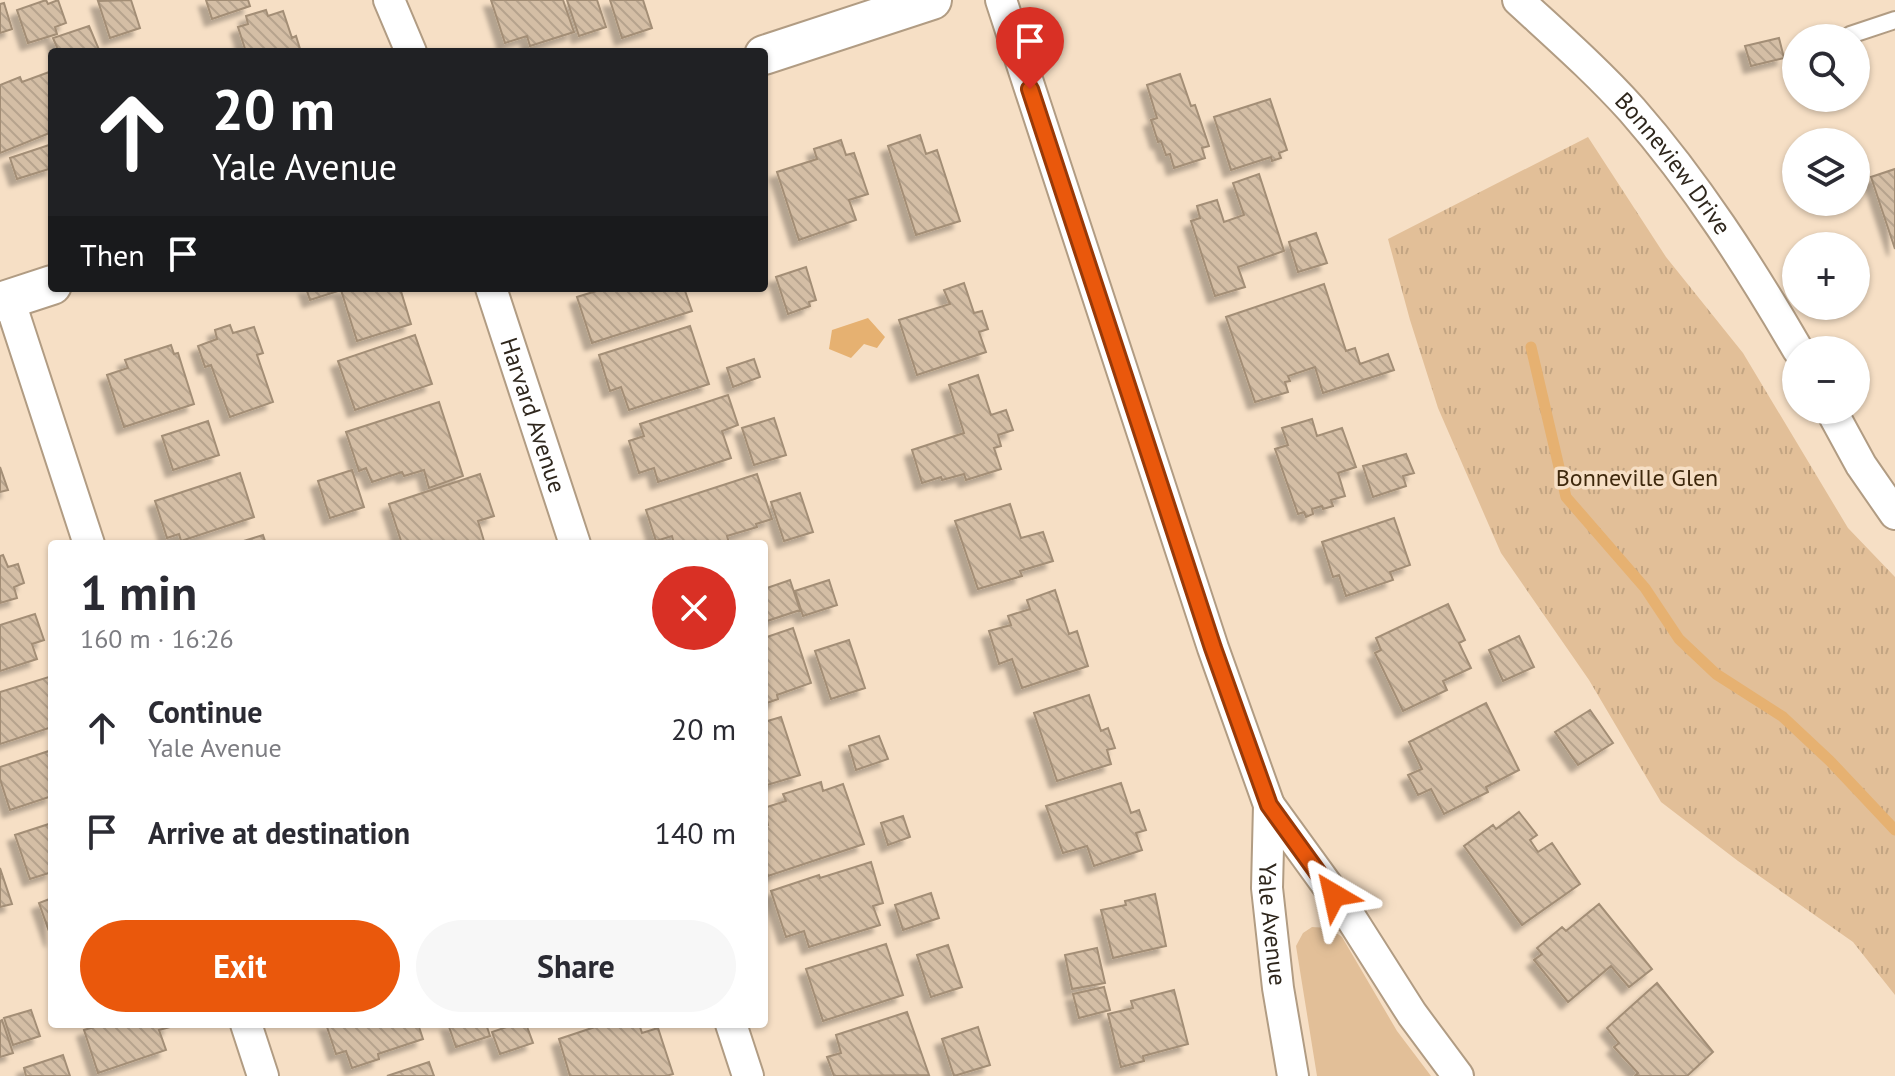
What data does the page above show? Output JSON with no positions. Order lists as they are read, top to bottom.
{
  "streets": {
    "street": ["Bonneview Drive", "Harvard Avenue", "Yale Avenue"]
  },
  "parks": ["Bonneville Glen"],
  "page": {
    "map_buttons": ["+", "−"],
    "turn": ["20 m", "Yale Avenue"],
    "then": "Then",
    "heading": ["1 min", "160 m · 16:26"],
    "list": [
      {
        "name": "Continue",
        "note": "Yale Avenue",
        "value": "20 m"
      },
      {
        "name": "Arrive at destination",
        "value": "140 m"
      }
    ],
    "buttons": ["Exit", "Share"]
  }
}
